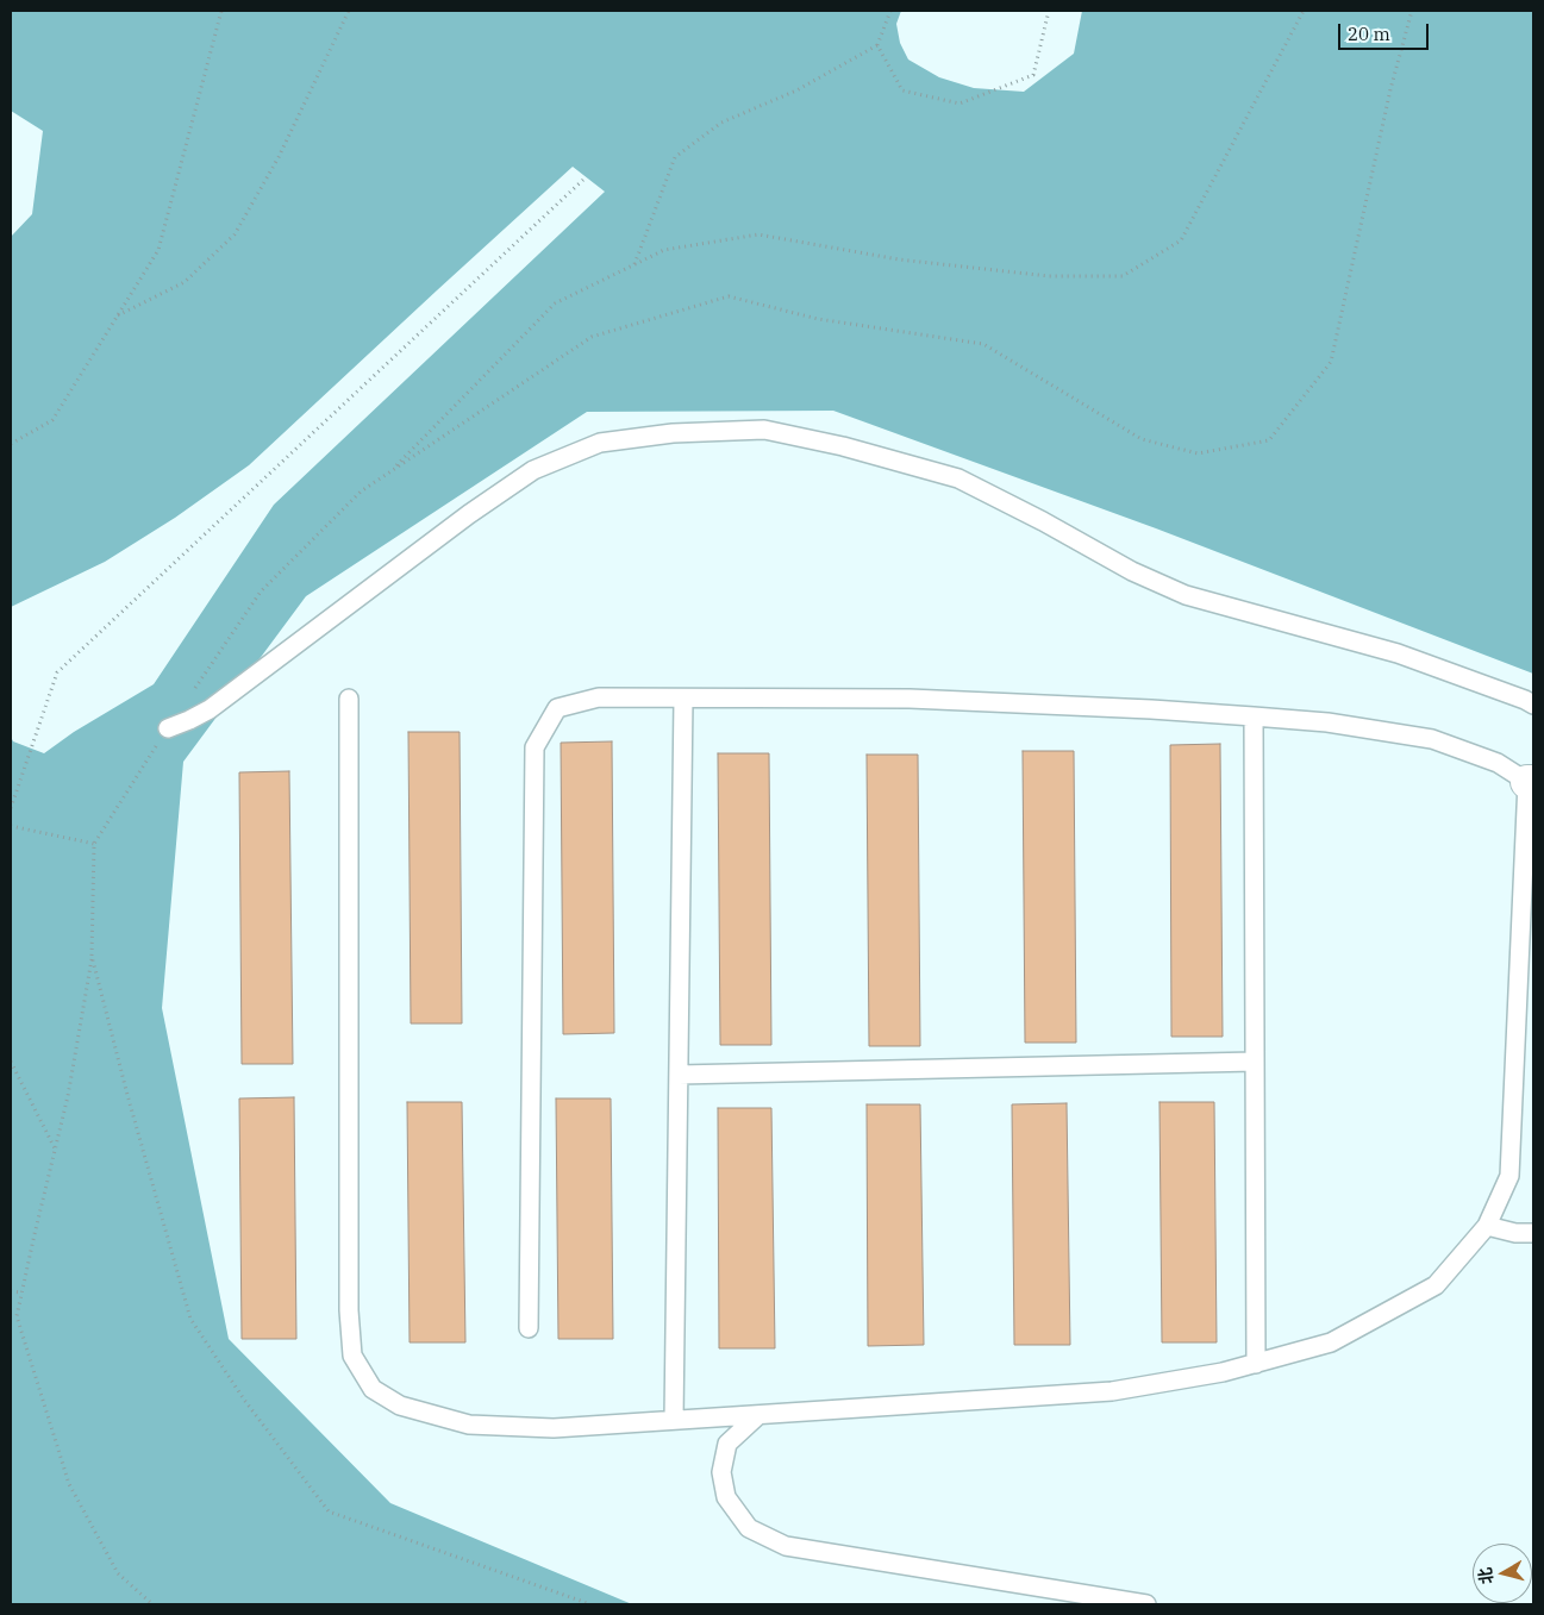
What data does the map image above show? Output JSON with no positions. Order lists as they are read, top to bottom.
{
  "scale_bar": "20 m",
  "north": "left"
}
